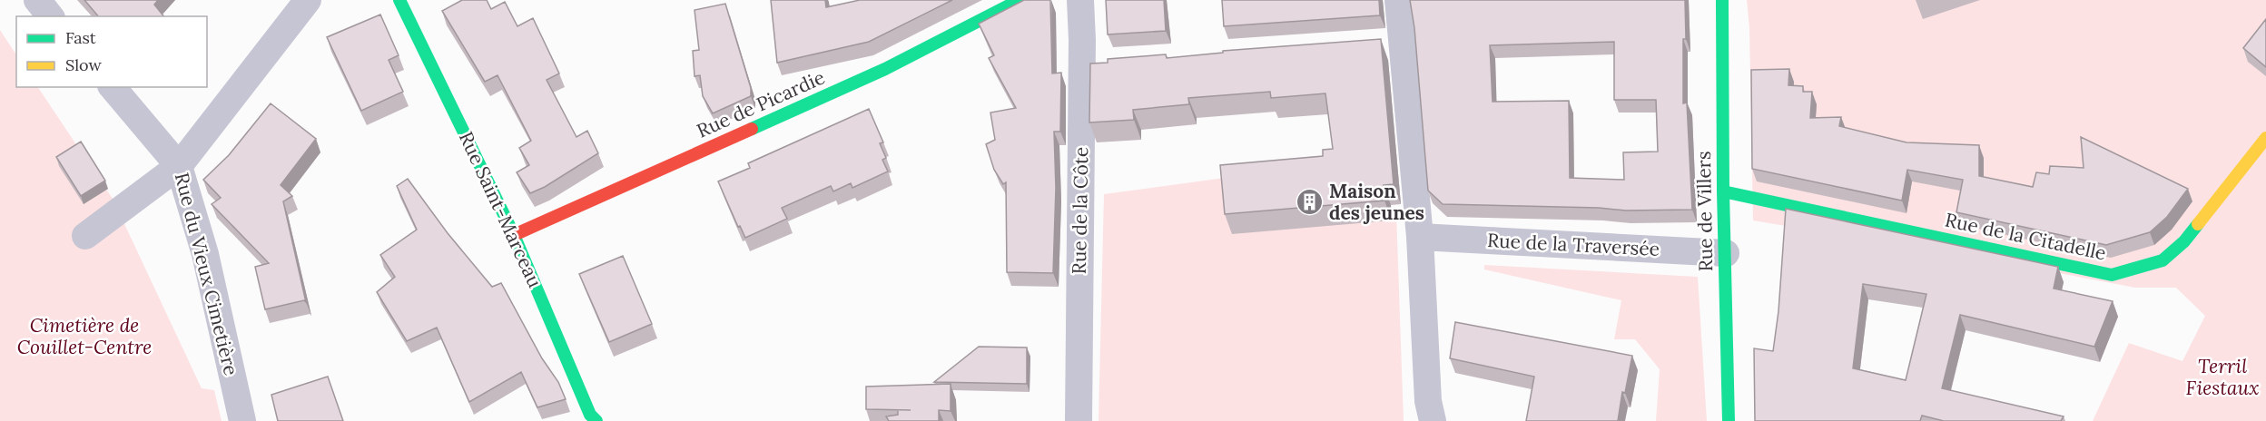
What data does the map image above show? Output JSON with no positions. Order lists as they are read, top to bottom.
{
  "streets": {
    "street": [
      "Rue de Picardie",
      "Rue Saint-Marceau",
      "Rue de la Côte",
      "Rue de Villers",
      "Rue de la Citadelle",
      "Rue de la Traversée",
      "Rue du Vieux Cimetière"
    ]
  },
  "crossings": [
    ["Rue de Picardie", "Rue Saint-Marceau"],
    ["Rue de Villers", "Rue de la Citadelle"],
    ["Rue de Villers", "Rue de la Traversée"]
  ],
  "parks": ["Cimetière de Couillet-Centre", "Terril Fiestaux"],
  "places": {
    "building": ["Maison des jeunes"]
  },
  "legend": ["Fast", "Slow"]
}
